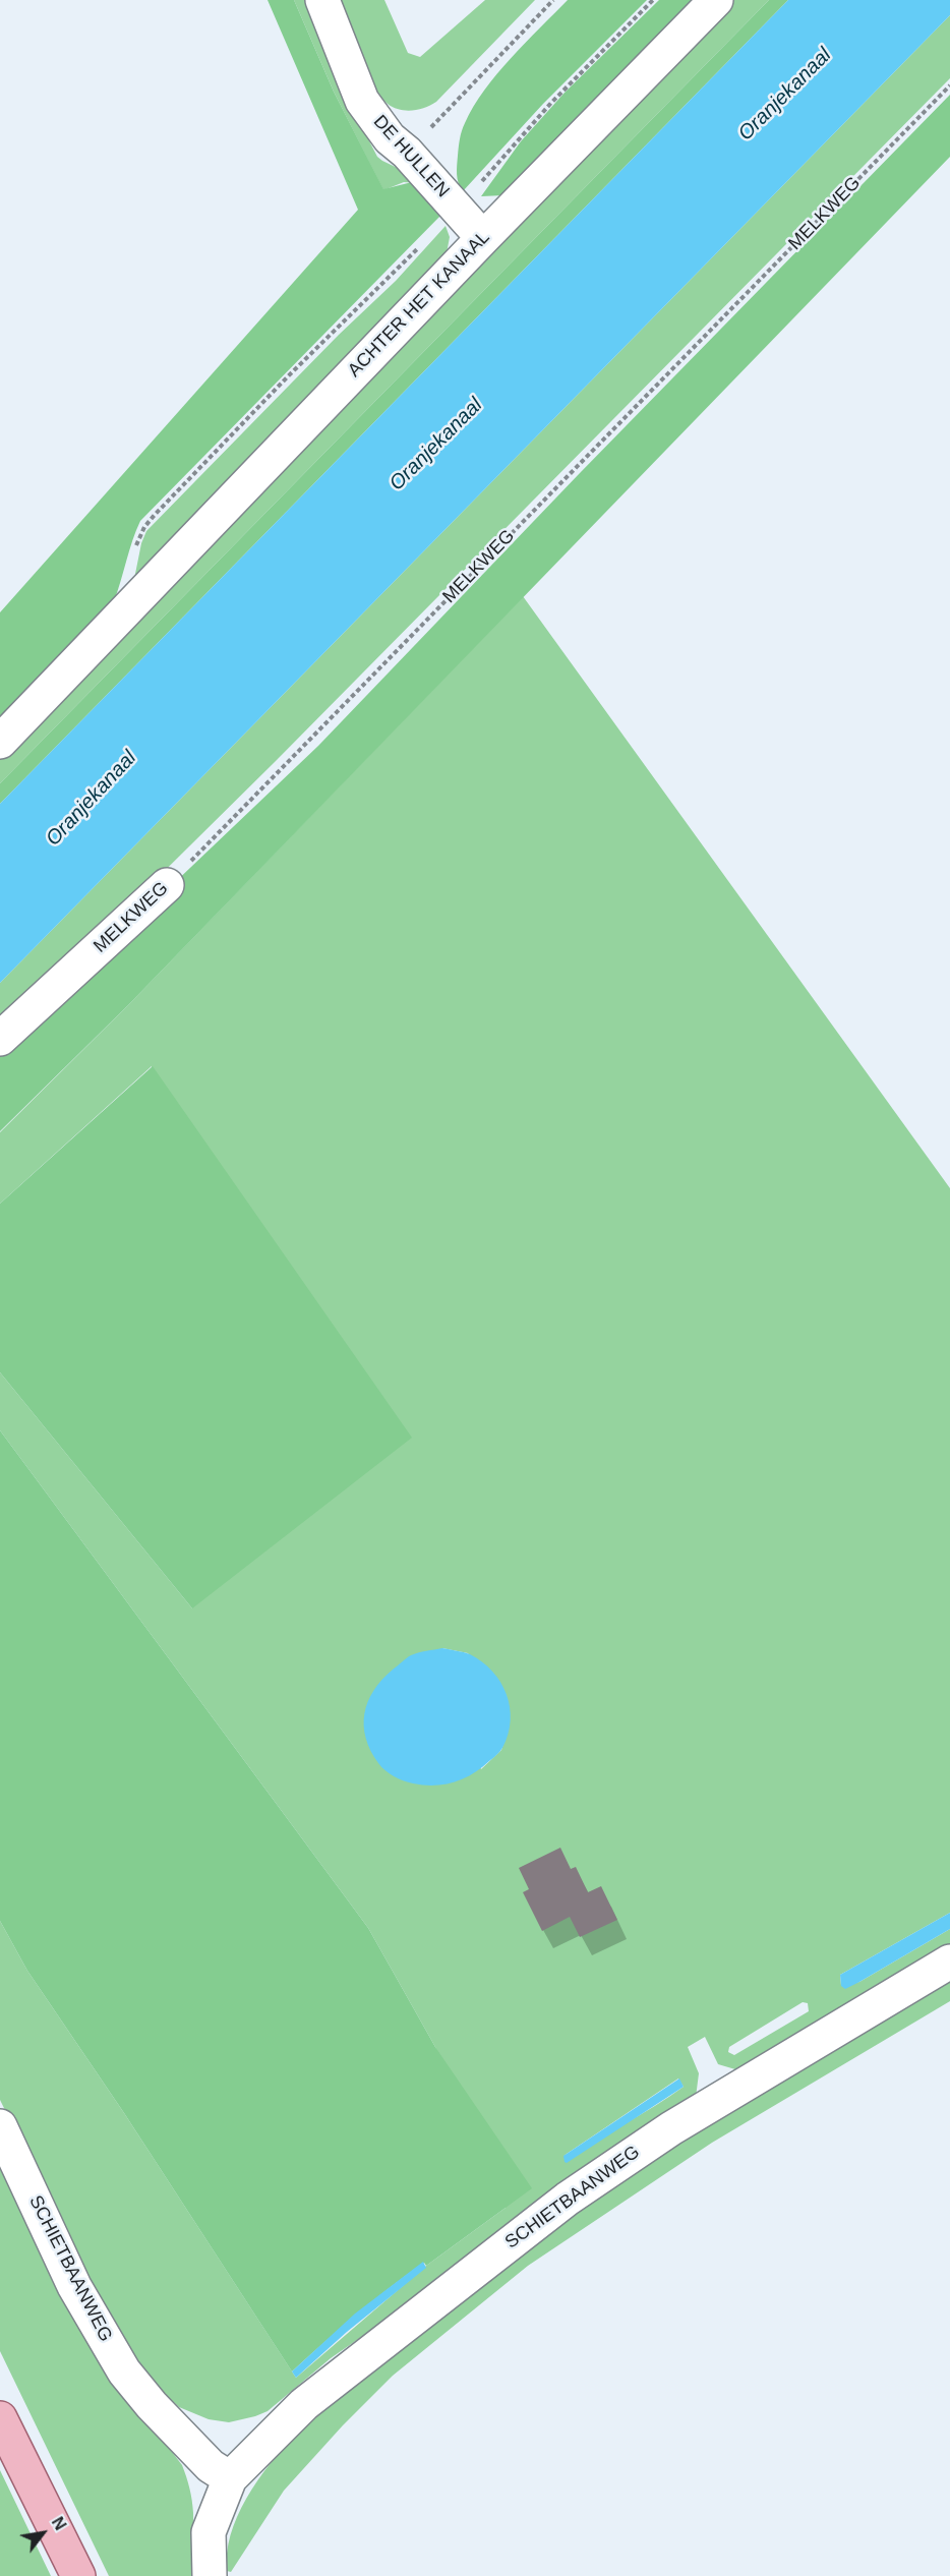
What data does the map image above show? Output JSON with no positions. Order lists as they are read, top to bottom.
{
  "streets": {
    "street": [
      "DE HULLEN",
      "MELKWEG",
      "ACHTER HET KANAAL",
      "SCHIETBAANWEG"
    ]
  },
  "crossings": [
    ["DE HULLEN", "ACHTER HET KANAAL"]
  ],
  "water": ["Oranjekanaal"],
  "north": "top right"
}
